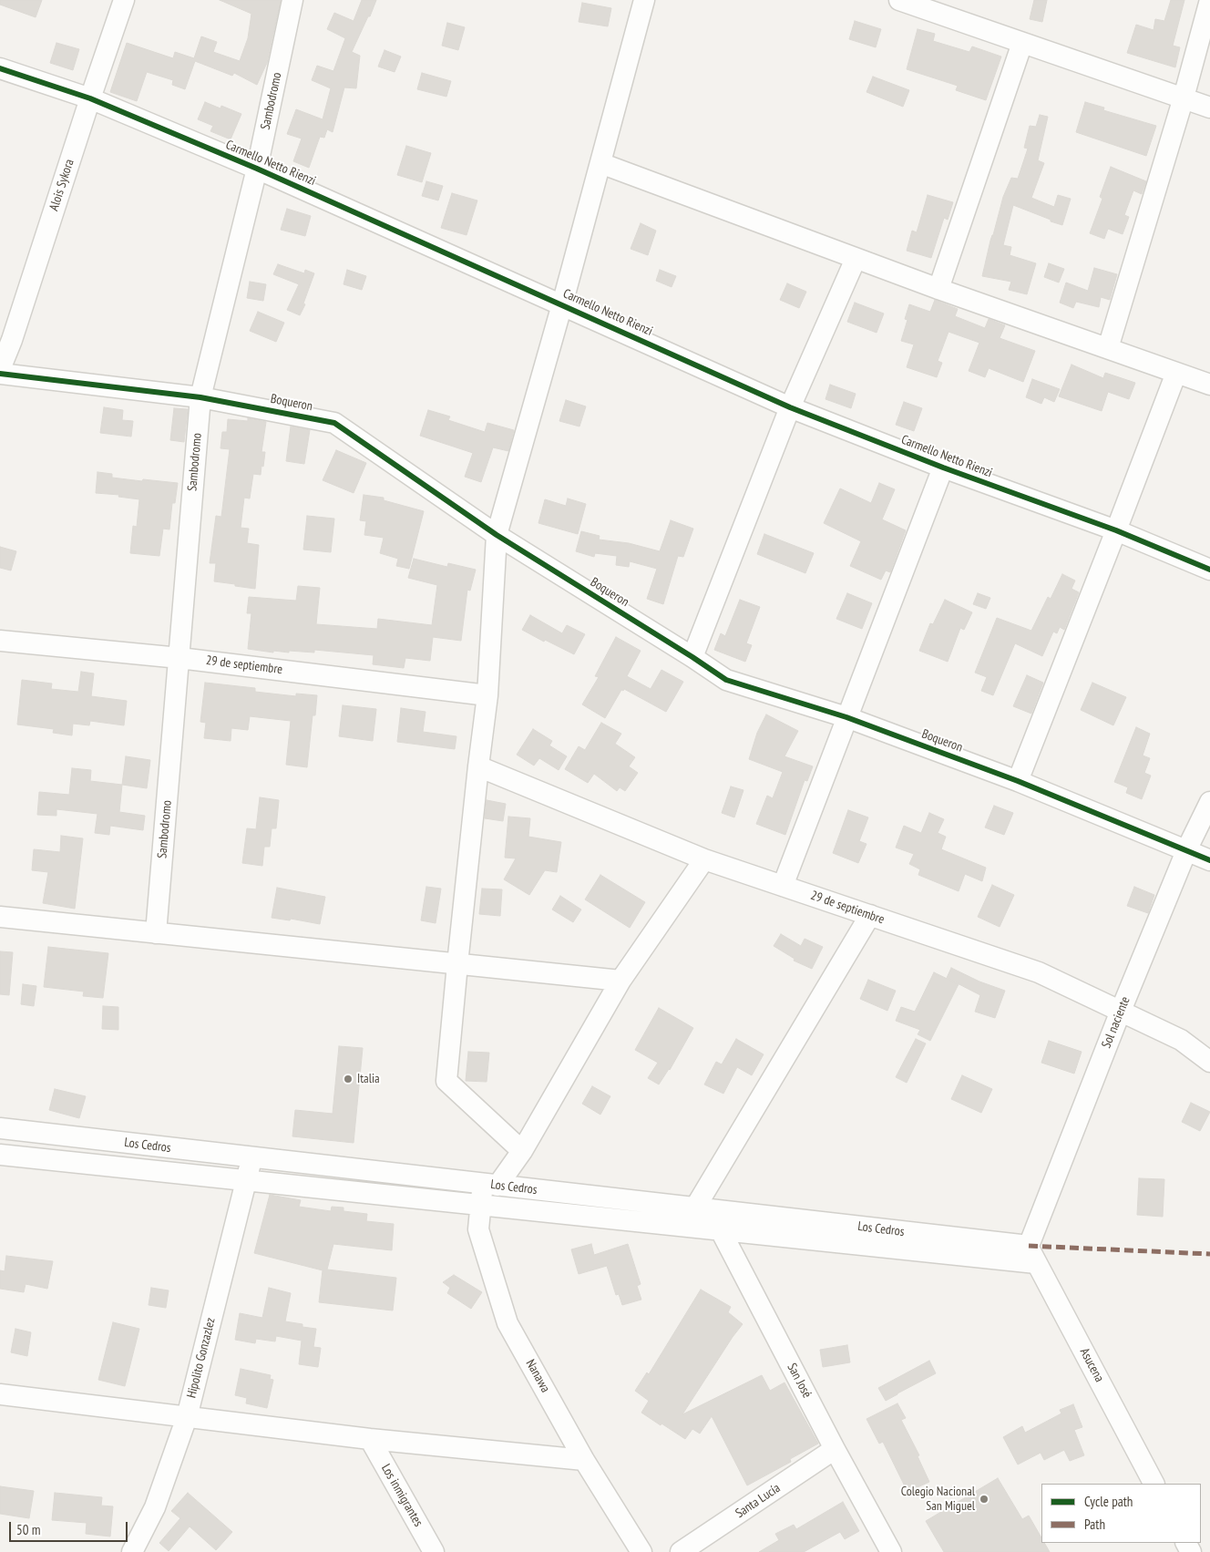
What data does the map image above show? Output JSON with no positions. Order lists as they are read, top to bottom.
{
  "streets": {
    "street": [
      "Sambodromo",
      "Carmello Netto Rienzi",
      "Alois Sykora",
      "Boqueron",
      "29 de septiembre",
      "Sol naciente",
      "Los Cedros",
      "Hipolito Gonzazlez",
      "Asucena",
      "Nanawa",
      "San José",
      "Los inmigrantes",
      "Santa Lucía"
    ]
  },
  "crossings": [
    ["Sambodromo", "Carmello Netto Rienzi"],
    ["Sambodromo", "Boqueron"],
    ["Sambodromo", "29 de septiembre"],
    ["Carmello Netto Rienzi", "Alois Sykora"],
    ["Boqueron", "Sol naciente"],
    ["29 de septiembre", "Sol naciente"],
    ["Sol naciente", "Los Cedros"],
    ["Sol naciente", "Asucena"],
    ["Los Cedros", "Hipolito Gonzazlez"],
    ["Los Cedros", "Asucena"],
    ["Los Cedros", "Nanawa"],
    ["Los Cedros", "San José"],
    ["San José", "Santa Lucía"]
  ],
  "places": ["Italia", "Colegio Nacional San Miguel"],
  "legend": ["Cycle path", "Path"],
  "scale_bar": "50 m"
}
